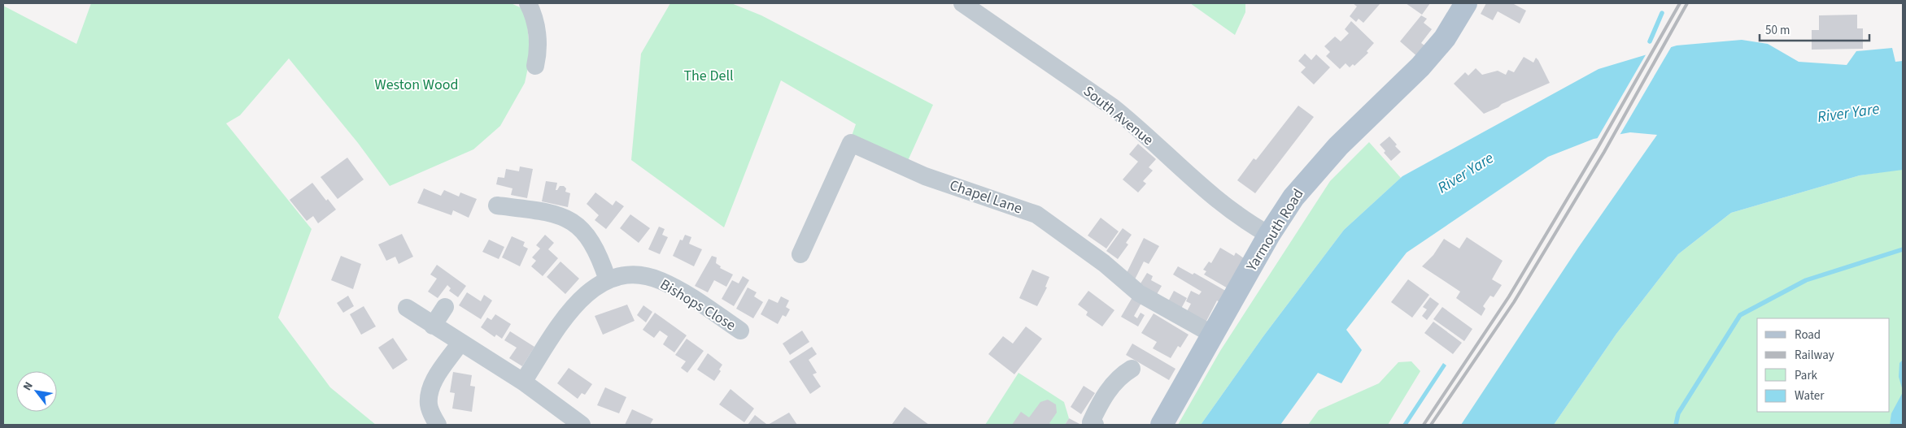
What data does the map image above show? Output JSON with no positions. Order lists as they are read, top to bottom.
{
  "streets": {
    "main road": ["Yarmouth Road"],
    "street": ["South Avenue", "Chapel Lane", "Bishops Close"]
  },
  "crossings": [
    ["South Avenue", "Yarmouth Road"],
    ["Chapel Lane", "Yarmouth Road"]
  ],
  "water": ["River Yare"],
  "parks": ["The Dell", "Weston Wood"],
  "legend": [
    "Road",
    "Railway",
    "Park",
    "Water"
  ],
  "scale_bar": "50 m",
  "north": "top left"
}
